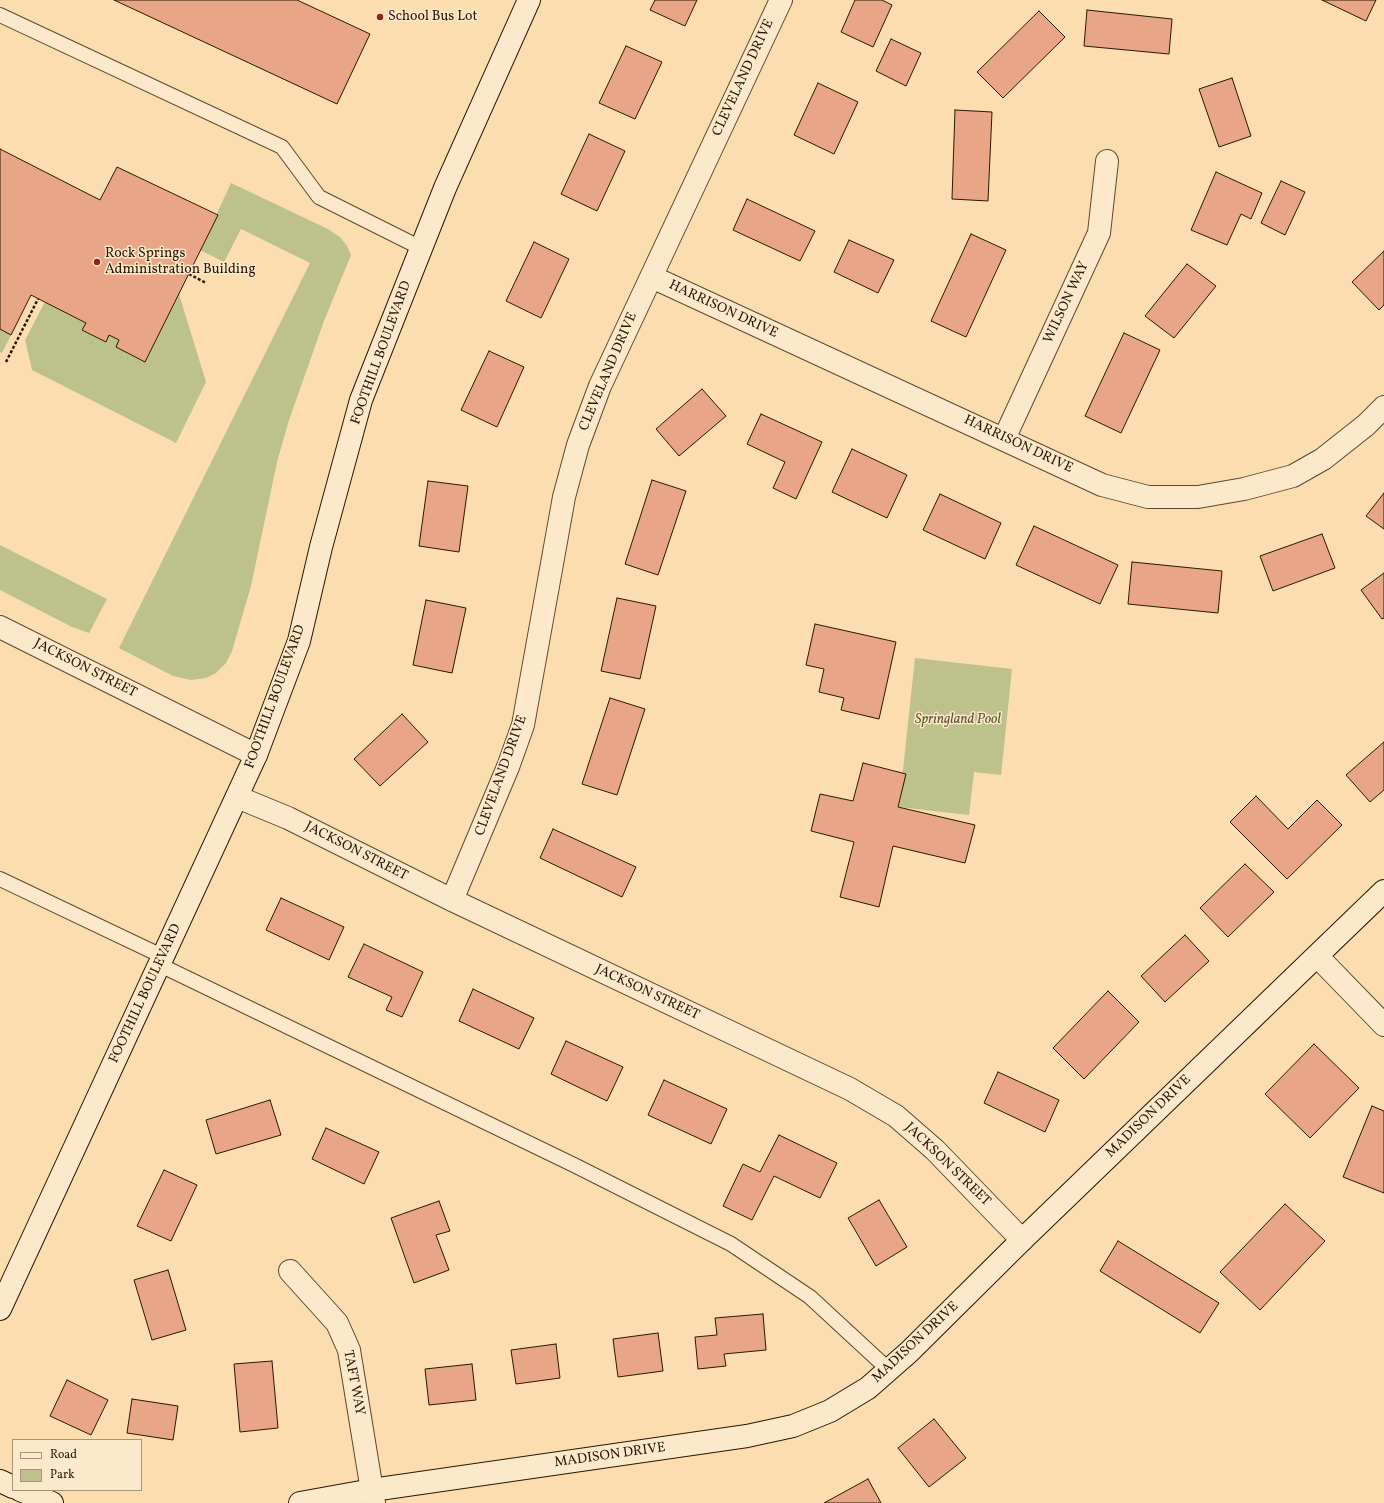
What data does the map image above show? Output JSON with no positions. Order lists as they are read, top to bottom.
{
  "streets": {
    "street": [
      "CLEVELAND DRIVE",
      "WILSON WAY",
      "HARRISON DRIVE",
      "FOOTHILL BOULEVARD",
      "JACKSON STREET",
      "MADISON DRIVE",
      "TAFT WAY"
    ]
  },
  "crossings": [
    ["CLEVELAND DRIVE", "HARRISON DRIVE"],
    ["CLEVELAND DRIVE", "JACKSON STREET"],
    ["WILSON WAY", "HARRISON DRIVE"],
    ["FOOTHILL BOULEVARD", "JACKSON STREET"],
    ["JACKSON STREET", "MADISON DRIVE"],
    ["MADISON DRIVE", "TAFT WAY"]
  ],
  "parks": ["Springland Pool"],
  "places": ["School Bus Lot", "Rock Springs Administration Building"],
  "legend": ["Road", "Park"]
}
